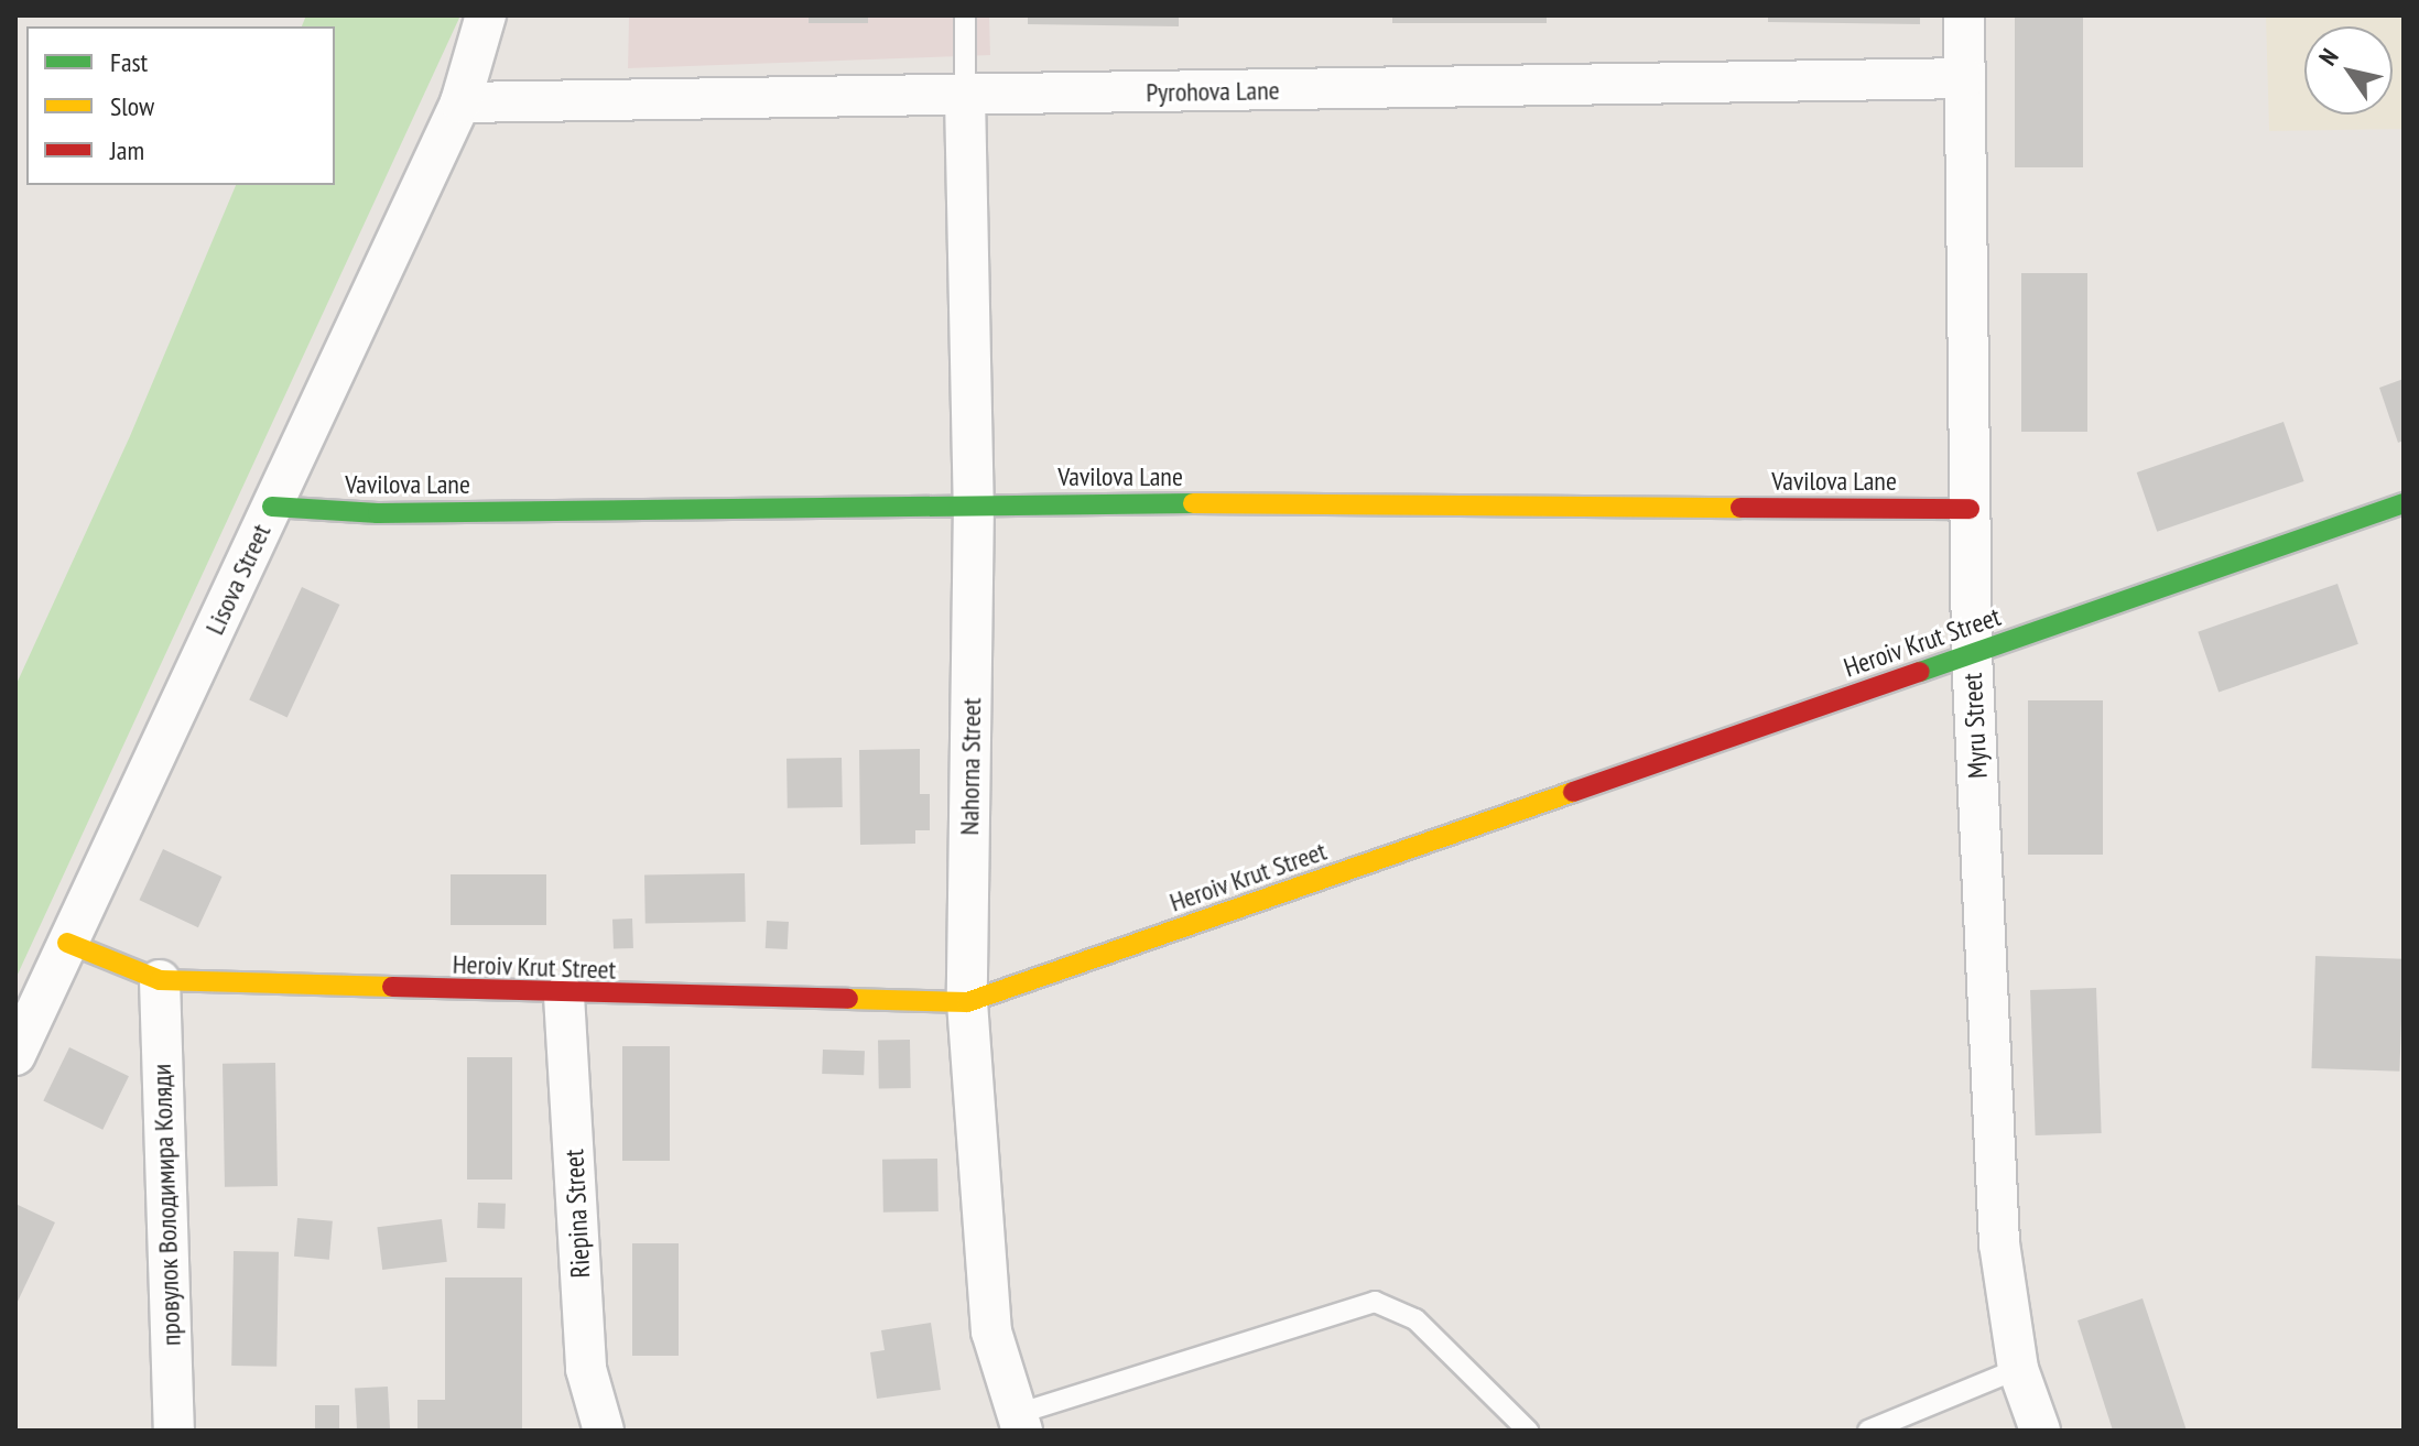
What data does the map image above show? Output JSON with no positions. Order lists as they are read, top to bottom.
{
  "streets": {
    "street": [
      "Pyrohova Lane",
      "Vavilova Lane",
      "Lisova Street",
      "Heroiv Krut Street",
      "Myru Street",
      "Nahorna Street",
      "провулок Володимира Коляди",
      "Riepina Street"
    ]
  },
  "crossings": [
    ["Pyrohova Lane", "Lisova Street"],
    ["Pyrohova Lane", "Myru Street"],
    ["Pyrohova Lane", "Nahorna Street"],
    ["Vavilova Lane", "Lisova Street"],
    ["Vavilova Lane", "Myru Street"],
    ["Vavilova Lane", "Nahorna Street"],
    ["Lisova Street", "Heroiv Krut Street"],
    ["Heroiv Krut Street", "Myru Street"],
    ["Heroiv Krut Street", "Nahorna Street"],
    ["Heroiv Krut Street", "провулок Володимира Коляди"],
    ["Heroiv Krut Street", "Riepina Street"]
  ],
  "legend": ["Fast", "Slow", "Jam"],
  "north": "top left"
}
